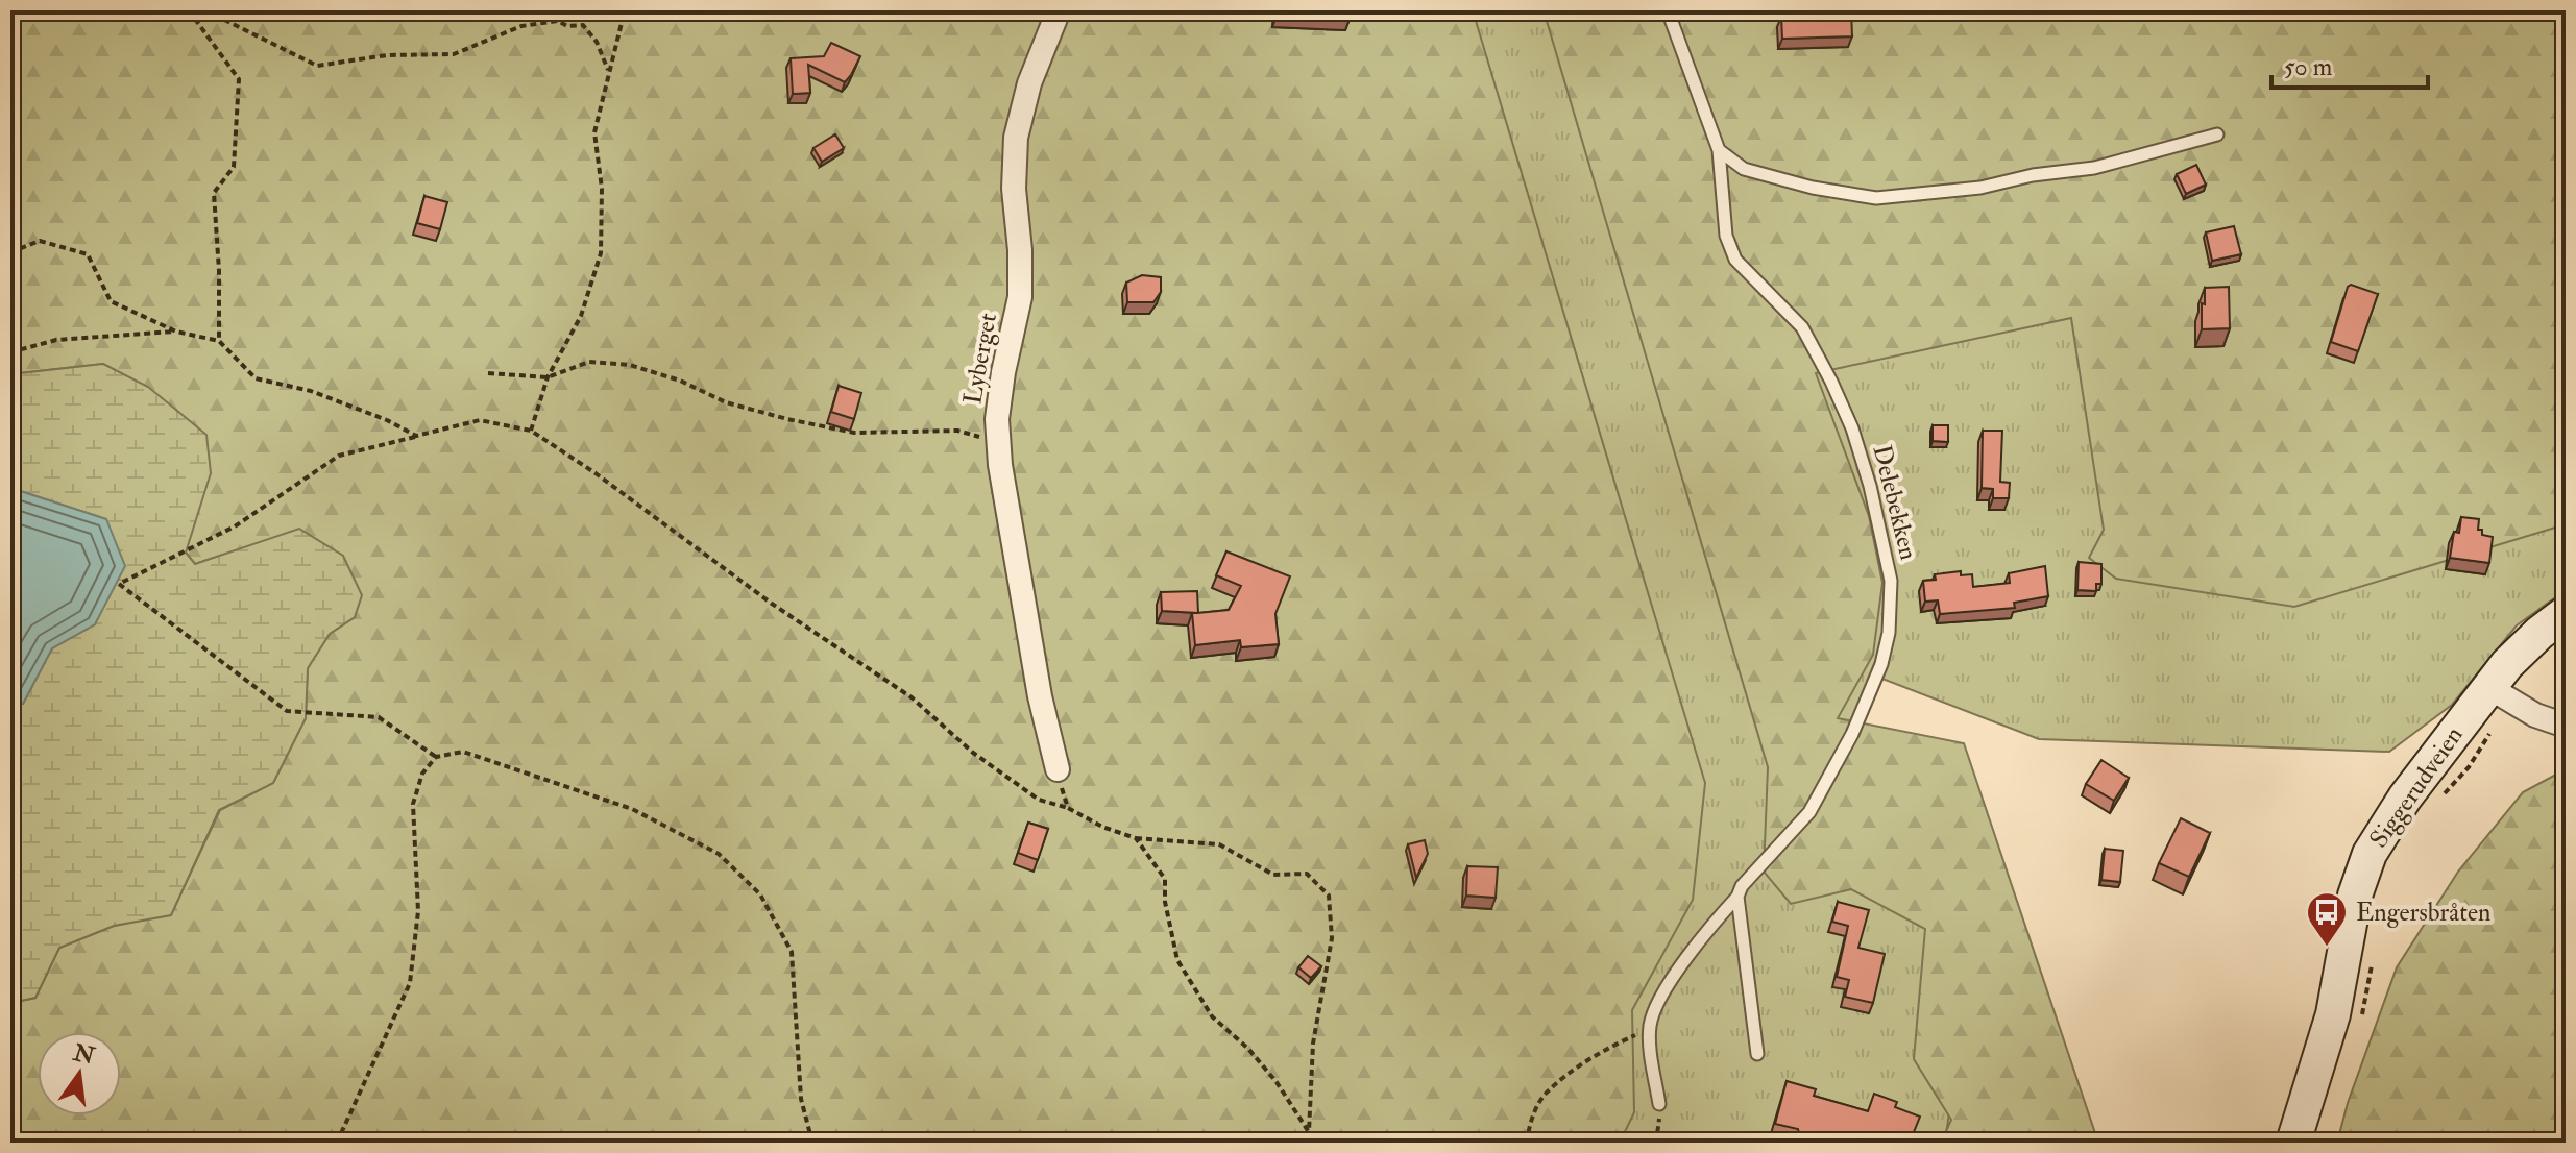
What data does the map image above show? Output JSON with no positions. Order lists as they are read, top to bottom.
{
  "streets": {
    "main road": ["Siggerudveien"],
    "street": ["Lyberget"],
    "lane": ["Delebekken"]
  },
  "places": {
    "bus stop": ["Engersbråten"]
  },
  "scale_bar": "50 m",
  "north": "top"
}
